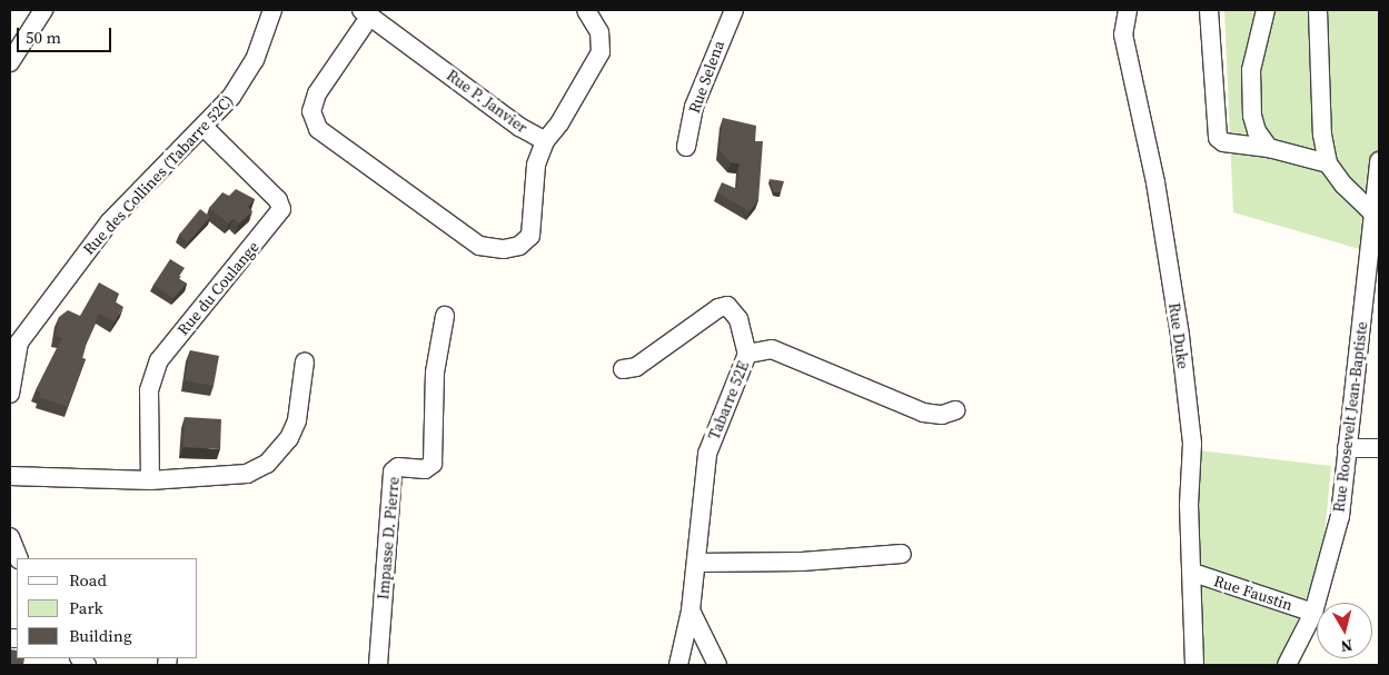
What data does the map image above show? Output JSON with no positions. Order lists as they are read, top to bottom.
{
  "streets": {
    "street": [
      "Rue Selena",
      "Rue P. Janvier",
      "Rue des Collines (Tabarre 52C)",
      "Rue du Coulange",
      "Rue Duke",
      "Tabarre 52E",
      "Rue Roosevelt Jean-Baptiste",
      "Impasse D. Pierre",
      "Rue Faustin"
    ]
  },
  "crossings": [
    ["Rue des Collines (Tabarre 52C)", "Rue du Coulange"],
    ["Rue Duke", "Rue Faustin"],
    ["Rue Roosevelt Jean-Baptiste", "Rue Faustin"]
  ],
  "legend": ["Road", "Park", "Building"],
  "scale_bar": "50 m",
  "north": "bottom"
}
